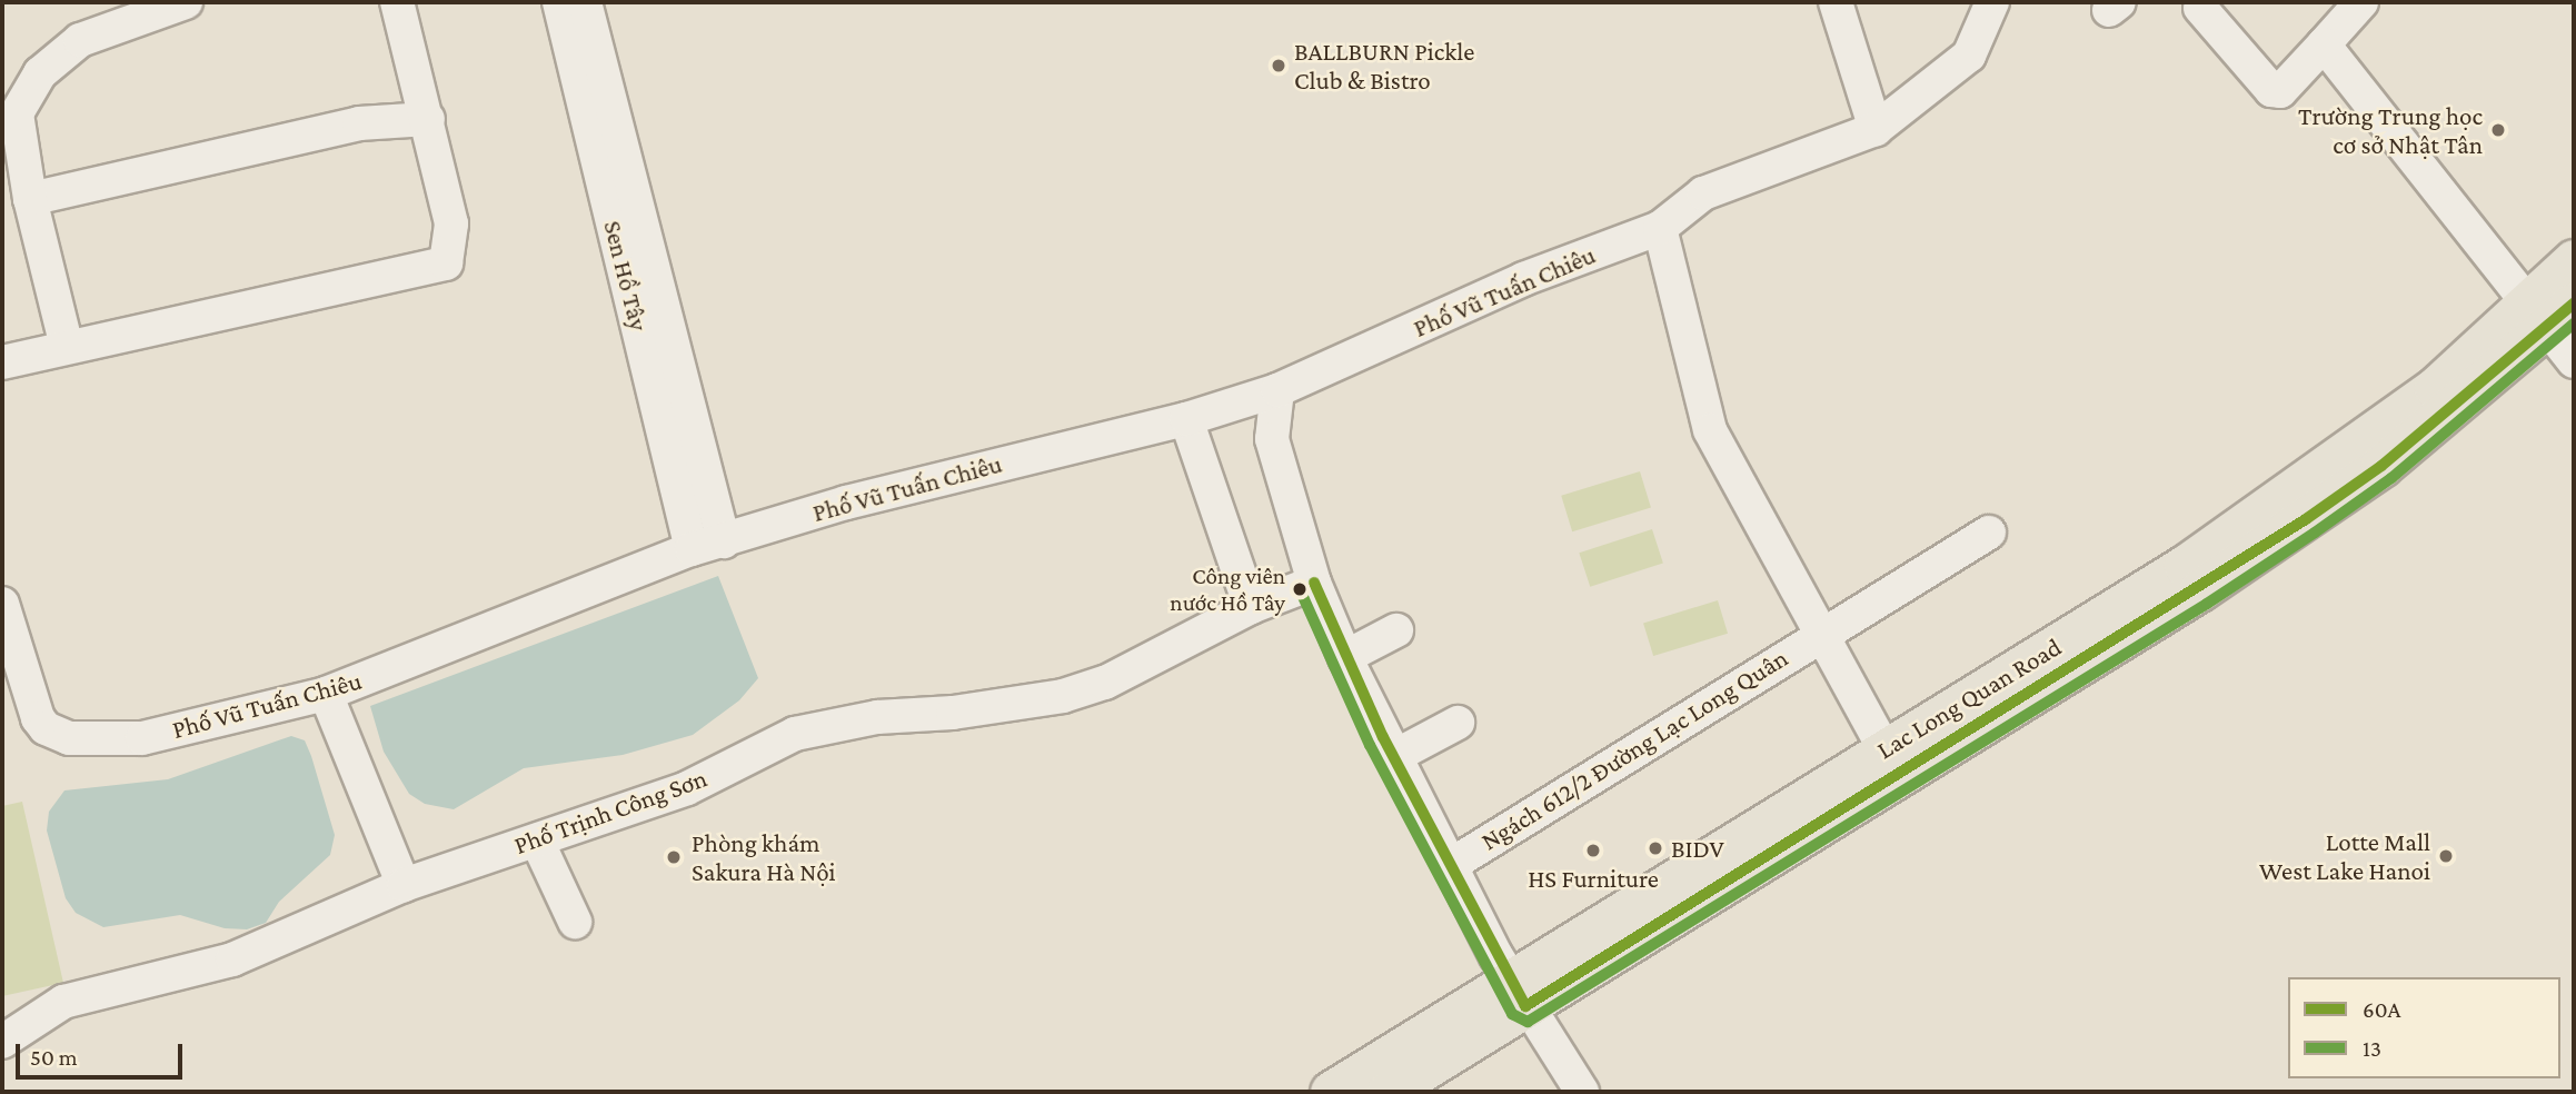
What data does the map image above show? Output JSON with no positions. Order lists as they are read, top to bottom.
{
  "streets": {
    "main road": ["Lac Long Quan Road"],
    "street": [
      "Sen Hồ Tây",
      "Phố Vũ Tuấn Chiêu",
      "Ngách 612/2 Đường Lạc Long Quân",
      "Phố Trịnh Công Sơn"
    ]
  },
  "crossings": [
    ["Sen Hồ Tây", "Phố Vũ Tuấn Chiêu"]
  ],
  "places": [
    "BALLBURN Pickle Club & Bistro",
    "Trường Trung học cơ sở Nhật Tân",
    "Công viên nước Hồ Tây",
    "BIDV",
    "HS Furniture",
    "Lotte Mall West Lake Hanoi",
    "Phòng khám Sakura Hà Nội"
  ],
  "lines": ["transit line 60A", "transit line 13"],
  "legend": ["60A", "13"],
  "scale_bar": "50 m"
}
